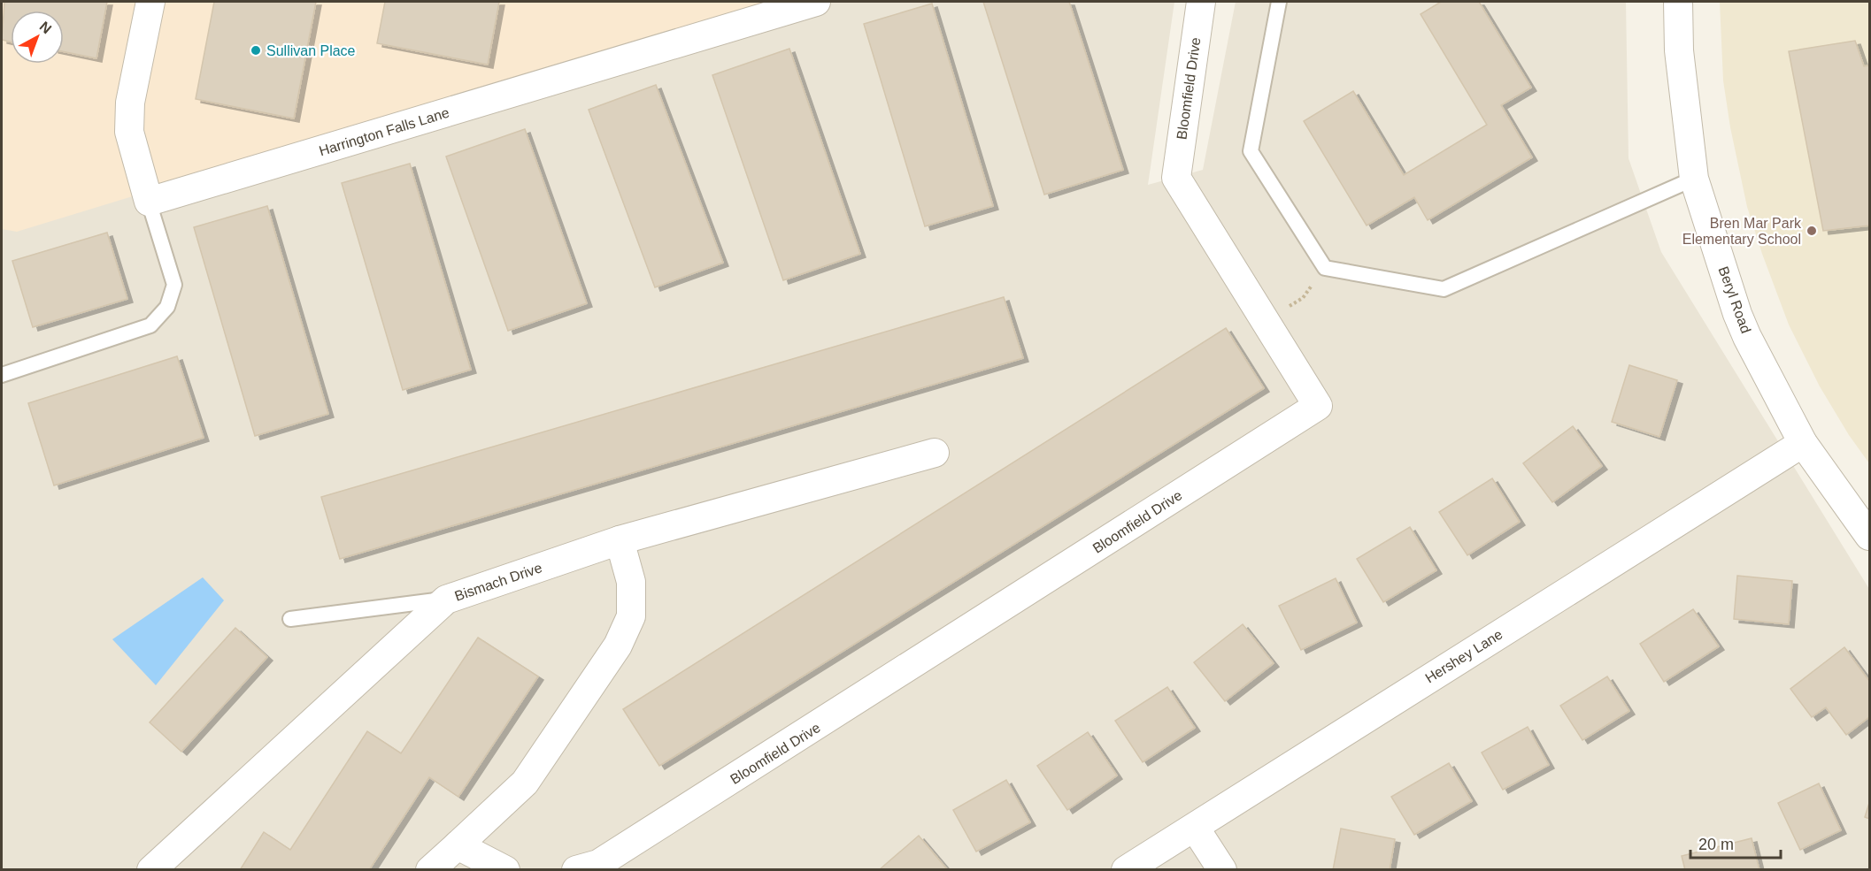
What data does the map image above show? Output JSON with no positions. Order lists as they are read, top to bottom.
{
  "streets": {
    "street": [
      "Bloomfield Drive",
      "Harrington Falls Lane",
      "Beryl Road",
      "Bismach Drive",
      "Hershey Lane"
    ]
  },
  "crossings": [
    ["Beryl Road", "Hershey Lane"]
  ],
  "places": ["Sullivan Place", "Bren Mar Park Elementary School"],
  "scale_bar": "20 m",
  "north": "top right"
}
